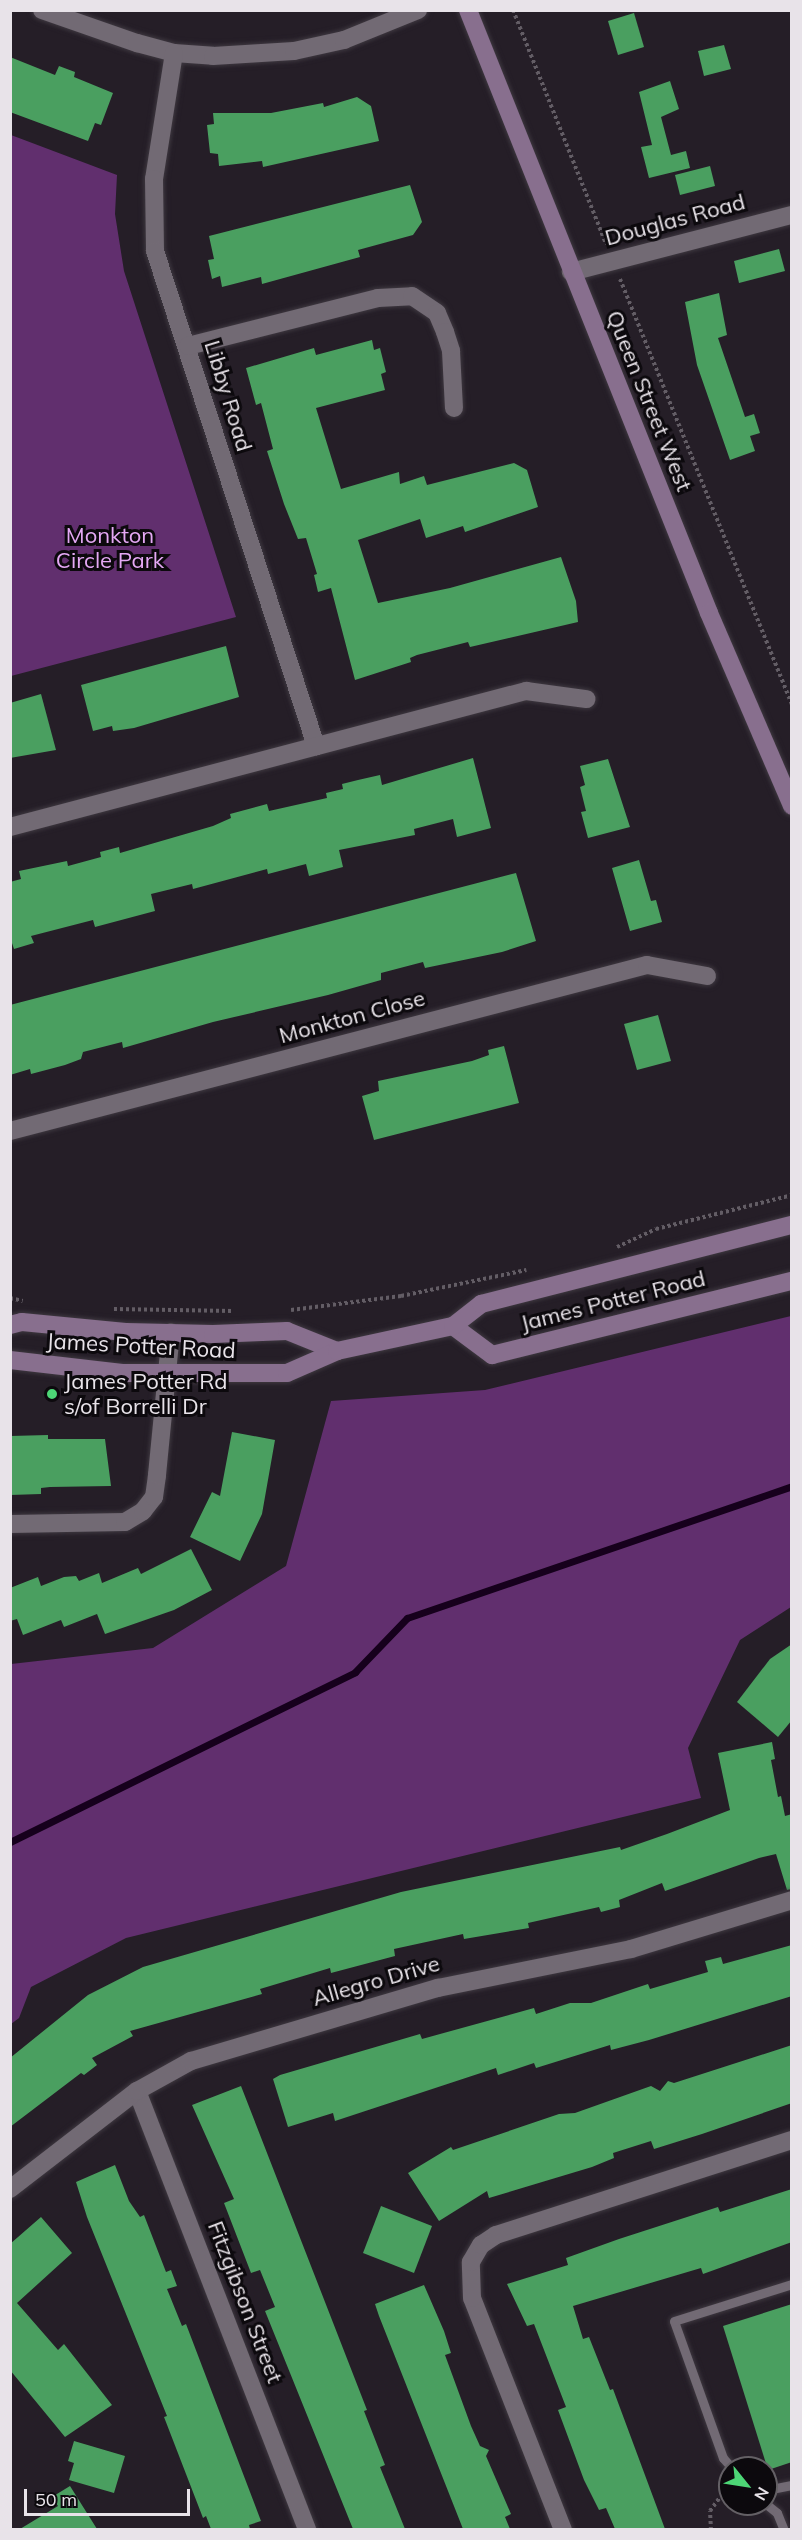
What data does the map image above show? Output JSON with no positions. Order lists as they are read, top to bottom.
{
  "streets": {
    "main road": ["Queen Street West", "James Potter Road"],
    "street": [
      "Douglas Road",
      "Libby Road",
      "Monkton Close",
      "Allegro Drive",
      "Fitzgibson Street"
    ]
  },
  "crossings": [
    ["Douglas Road", "Queen Street West"],
    ["Allegro Drive", "Fitzgibson Street"]
  ],
  "parks": ["Monkton Circle Park"],
  "places": ["James Potter Rd s/of Borrelli Dr"],
  "scale_bar": "50 m",
  "north": "bottom right"
}
